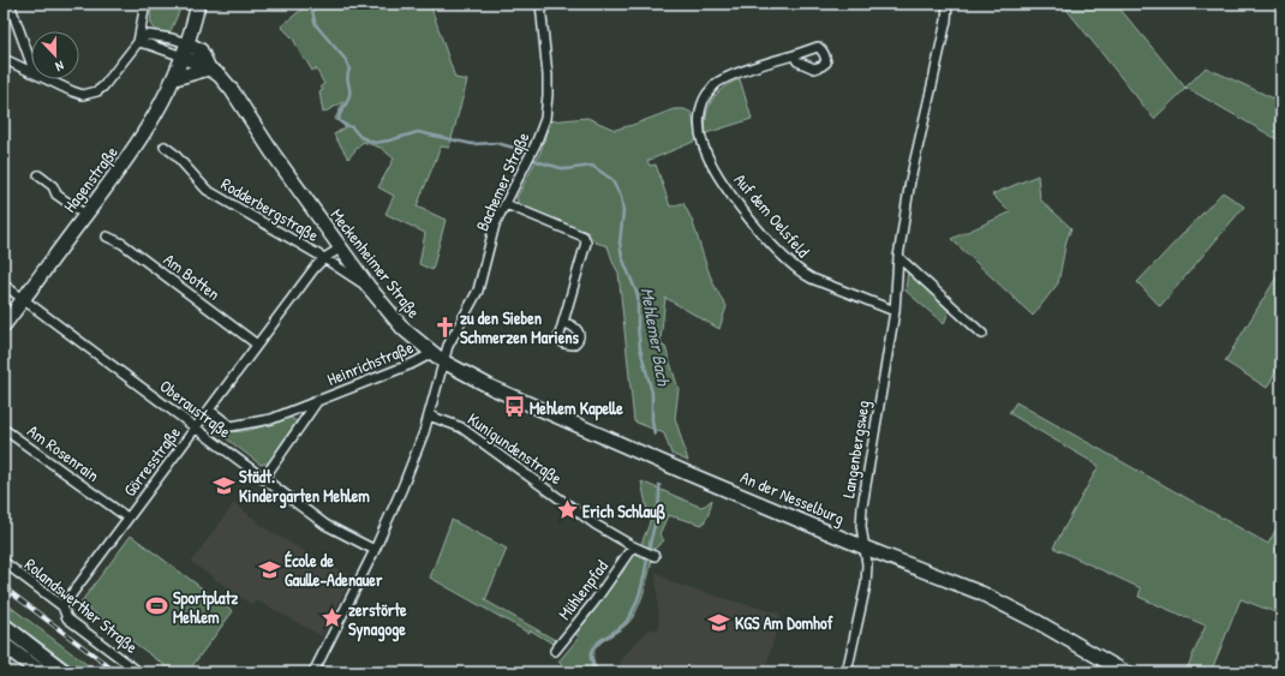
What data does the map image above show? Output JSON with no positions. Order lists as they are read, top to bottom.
{
  "streets": {
    "street": [
      "Hagenstraße",
      "Bachemer Straße",
      "Rodderbergstraße",
      "Auf dem Oelsfeld",
      "Meckenheimer Straße",
      "Am Botten",
      "Heinrichstraße",
      "Oberaustraße",
      "Kunigundenstraße",
      "Langenbergsweg",
      "Am Rosenrain",
      "Görresstraße",
      "An der Nesselburg",
      "Mühlenpfad",
      "Rolandswerther Straße"
    ]
  },
  "crossings": [
    ["Hagenstraße", "Meckenheimer Straße"],
    ["Hagenstraße", "Oberaustraße"],
    ["Bachemer Straße", "Meckenheimer Straße"],
    ["Bachemer Straße", "An der Nesselburg"],
    ["Rodderbergstraße", "Meckenheimer Straße"],
    ["Rodderbergstraße", "Görresstraße"],
    ["Auf dem Oelsfeld", "Langenbergsweg"],
    ["Meckenheimer Straße", "Heinrichstraße"],
    ["Meckenheimer Straße", "Görresstraße"],
    ["Meckenheimer Straße", "An der Nesselburg"],
    ["Am Botten", "Görresstraße"],
    ["Heinrichstraße", "Oberaustraße"],
    ["Heinrichstraße", "Görresstraße"],
    ["Oberaustraße", "Görresstraße"],
    ["Kunigundenstraße", "Mühlenpfad"],
    ["Langenbergsweg", "An der Nesselburg"],
    ["Am Rosenrain", "Görresstraße"],
    ["Görresstraße", "Rolandswerther Straße"]
  ],
  "water": ["Mehlemer Bach"],
  "places": {
    "church": ["zu den Sieben Schmerzen Mariens"],
    "bus stop": ["Mehlem Kapelle"],
    "school or university": ["Städt. Kindergarten Mehlem", "École de Gaulle-Adenauer", "KGS Am Domhof"],
    "place": ["Erich Schlauß", "zerstörte Synagoge"],
    "sports": ["Sportplatz Mehlem"]
  },
  "north": "bottom"
}
